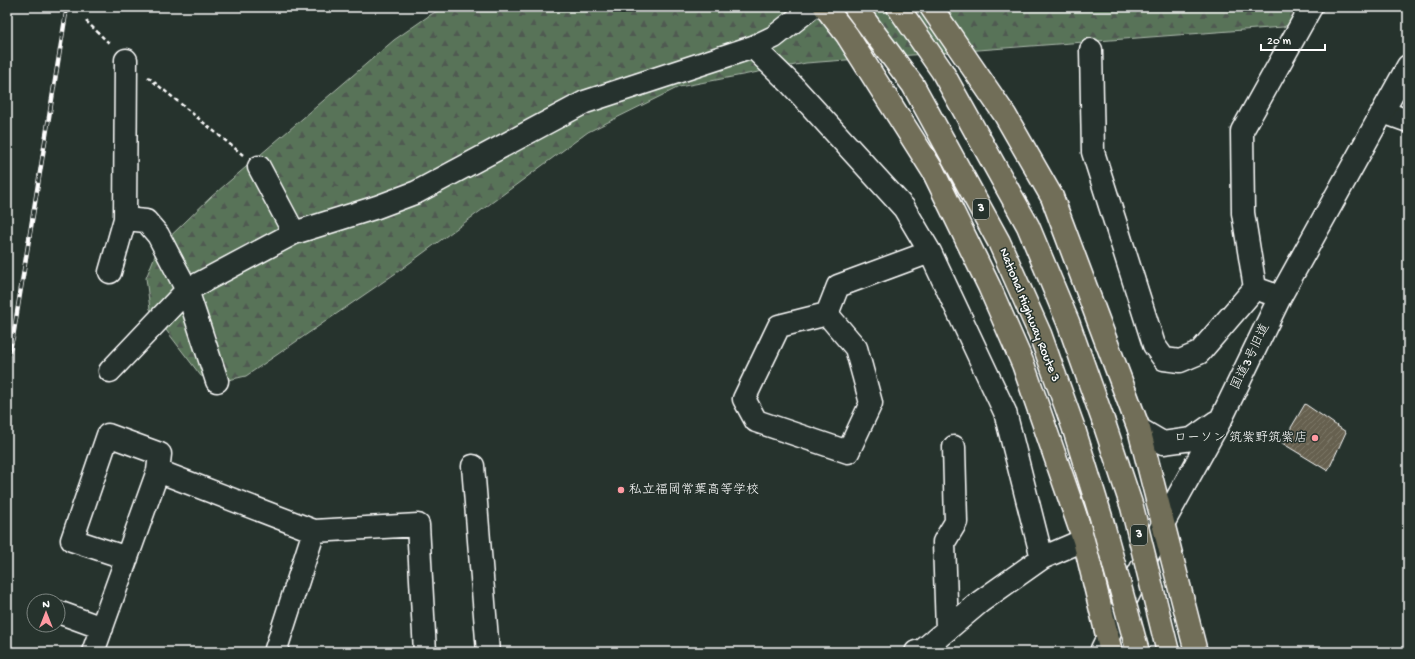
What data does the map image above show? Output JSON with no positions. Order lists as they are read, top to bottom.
{
  "streets": {
    "highway": ["3", "National Highway Route 3"],
    "street": ["国道3号旧道"]
  },
  "places": ["ローソン 筑紫野筑紫店", "私立福岡常葉高等学校"],
  "scale_bar": "20 m",
  "north": "top"
}
